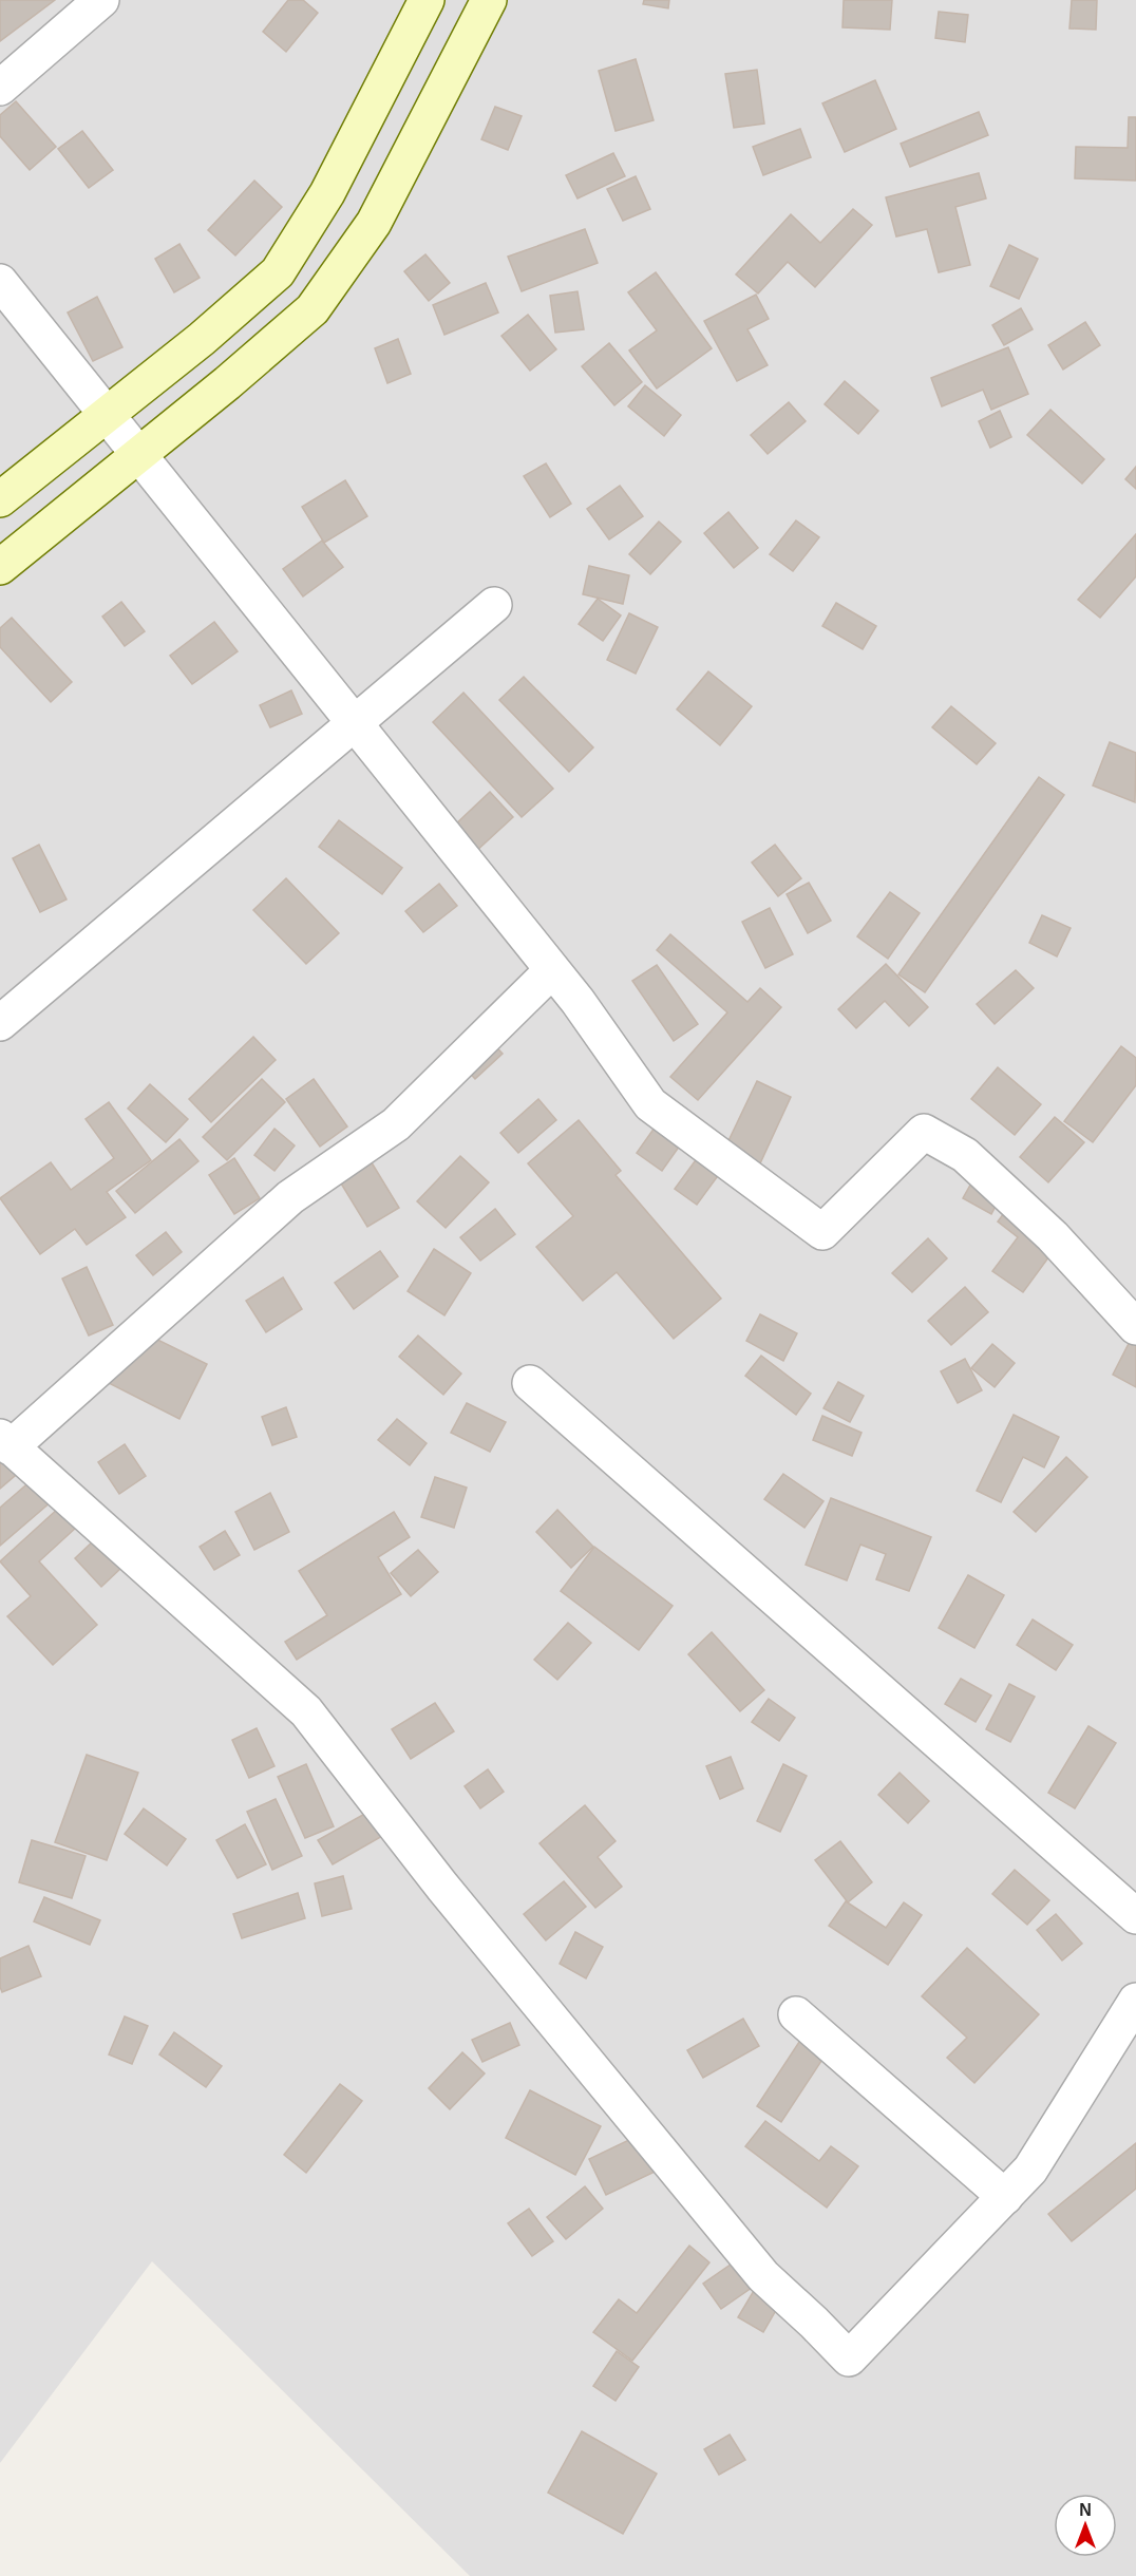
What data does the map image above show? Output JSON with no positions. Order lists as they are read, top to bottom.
{
  "north": "top"
}
